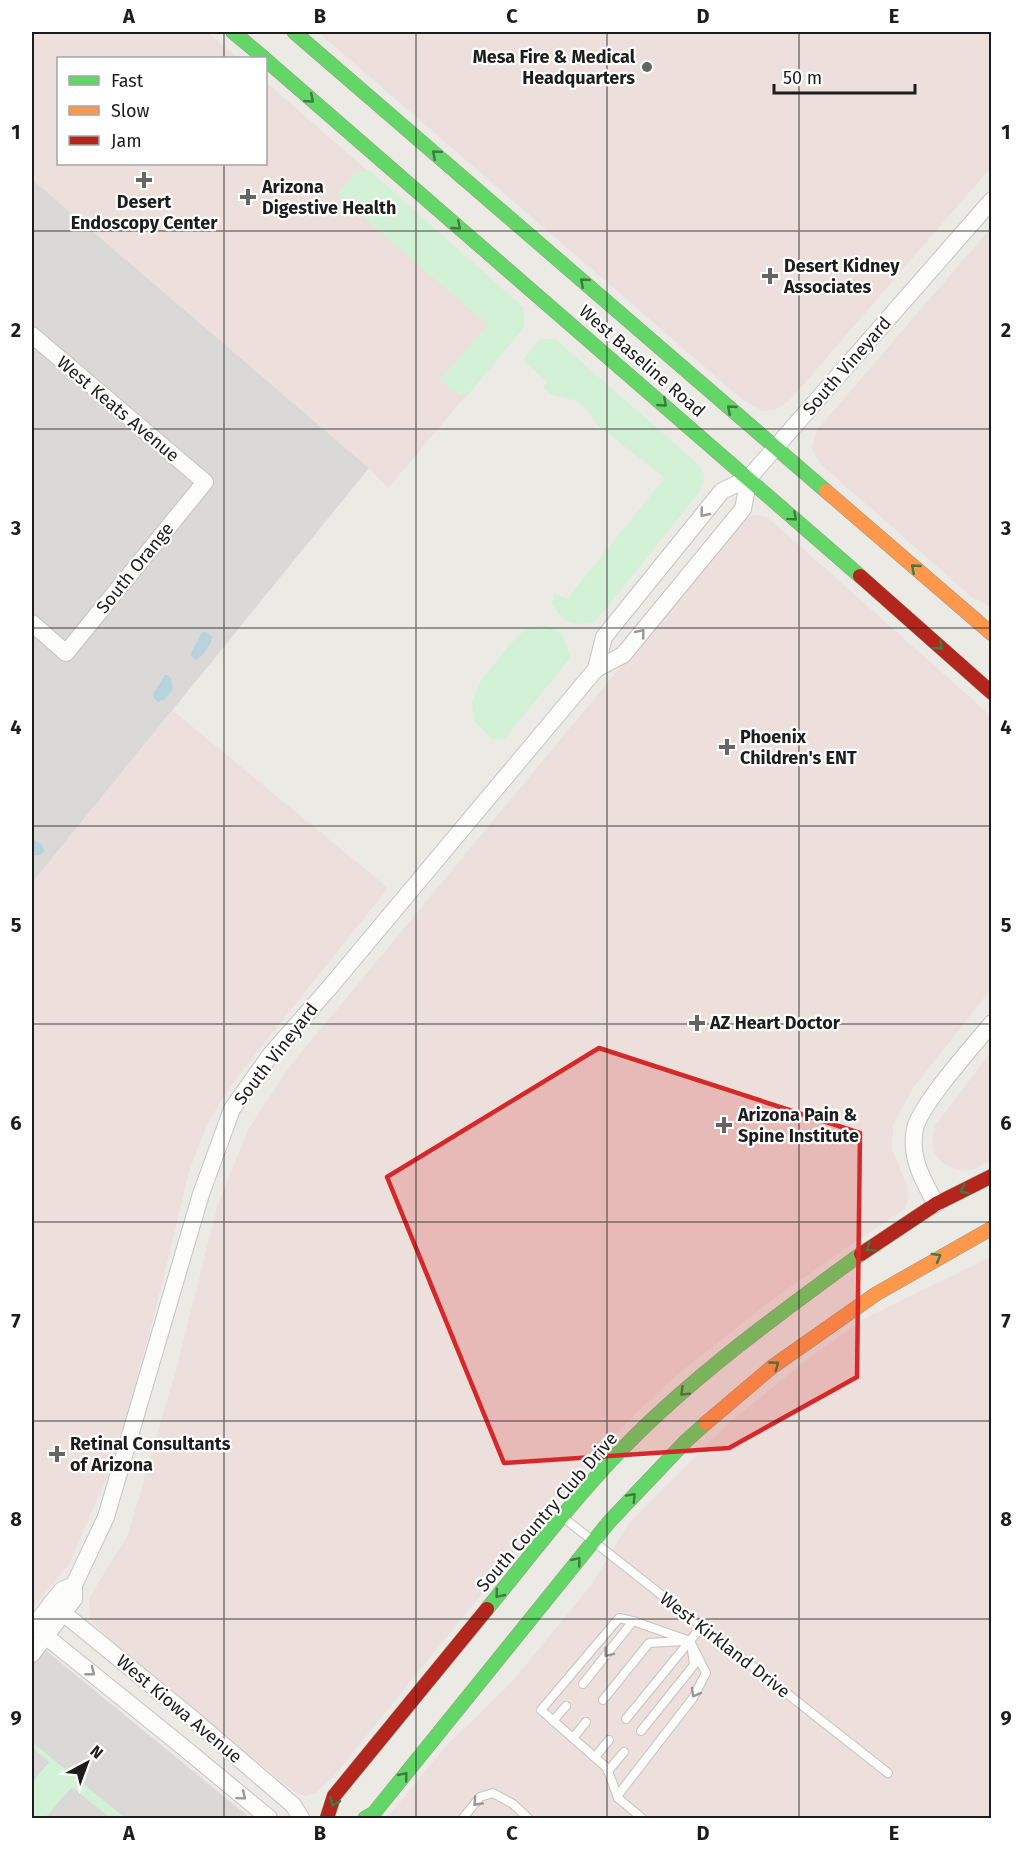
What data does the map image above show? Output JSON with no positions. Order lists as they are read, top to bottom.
{
  "streets": {
    "main road": ["West Baseline Road", "South Country Club Drive"],
    "street": [
      "South Vineyard",
      "West Keats Avenue",
      "South Orange",
      "West Kiowa Avenue"
    ],
    "lane": ["West Kirkland Drive"]
  },
  "crossings": [
    ["West Baseline Road", "South Vineyard"],
    ["South Vineyard", "West Kiowa Avenue"],
    ["West Keats Avenue", "South Orange"],
    ["South Country Club Drive", "West Kirkland Drive"]
  ],
  "places": {
    "other": ["Mesa Fire & Medical Headquarters"],
    "health": [
      "Desert Endoscopy Center",
      "Arizona Digestive Health",
      "Desert Kidney Associates",
      "Phoenix Children's ENT",
      "AZ Heart Doctor",
      "Arizona Pain & Spine Institute",
      "Retinal Consultants of Arizona"
    ]
  },
  "legend": ["Fast", "Slow", "Jam"],
  "scale_bar": "50 m",
  "north": "top right",
  "grid": {
    "columns": [
      "A",
      "B",
      "C",
      "D",
      "E"
    ],
    "rows": [
      "1",
      "2",
      "3",
      "4",
      "5",
      "6",
      "7",
      "8",
      "9"
    ]
  }
}
